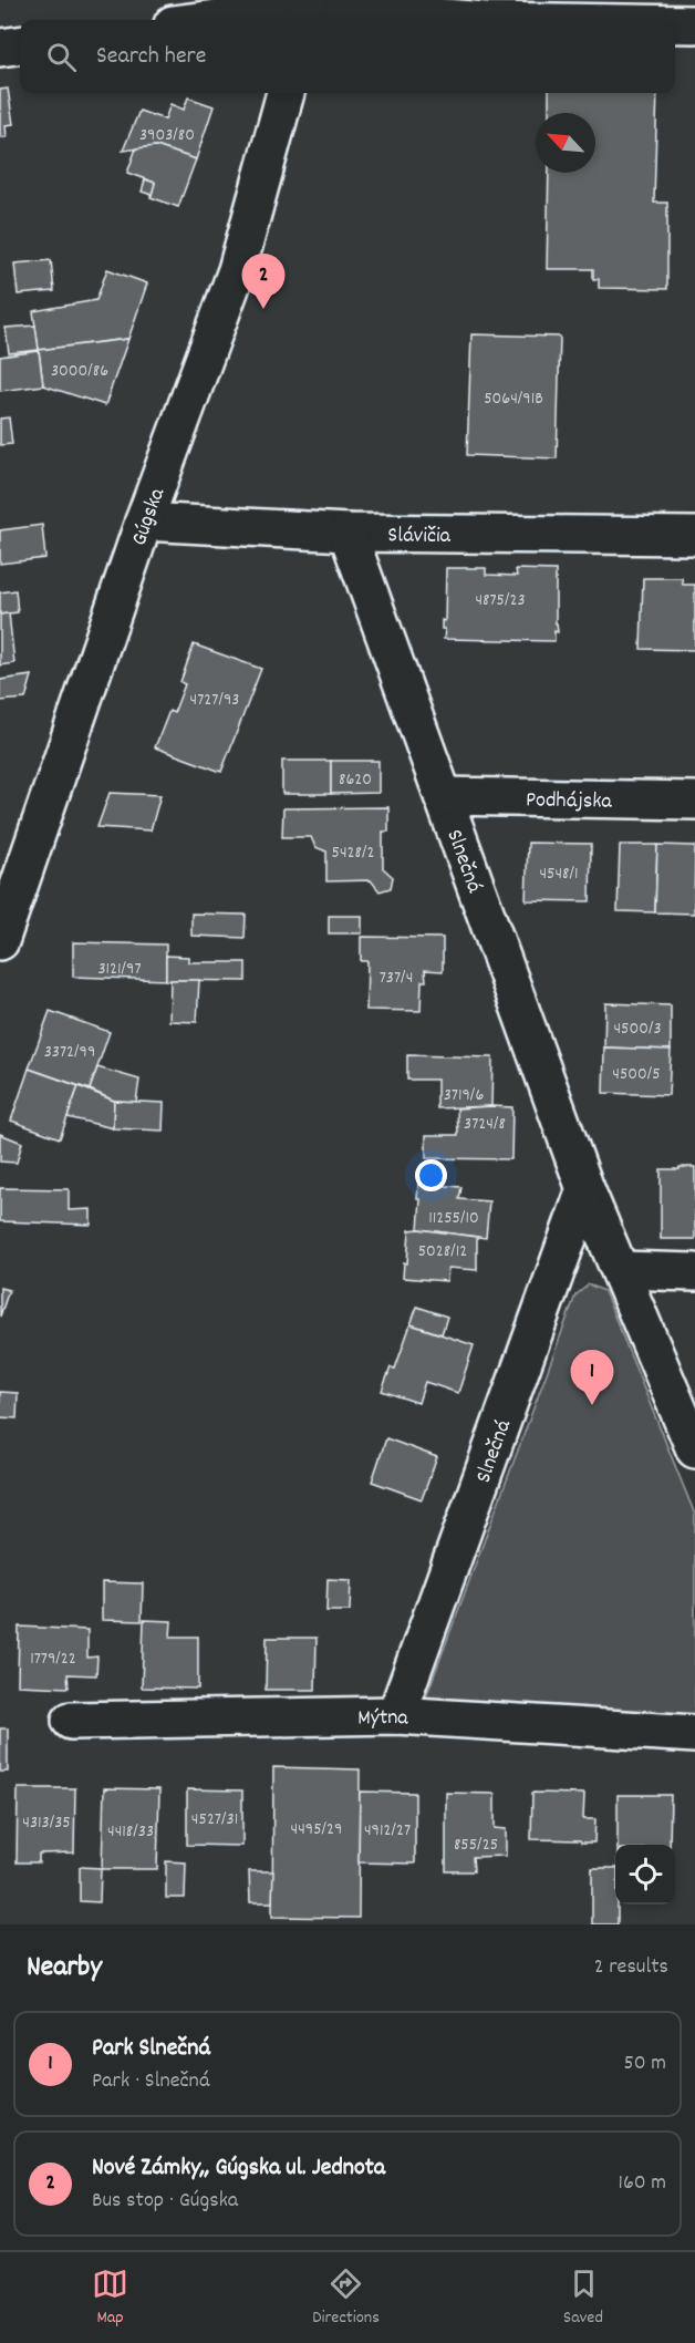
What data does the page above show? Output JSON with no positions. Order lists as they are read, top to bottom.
{
  "streets": {
    "street": [
      "Gúgska",
      "Slávičia",
      "Podhájska",
      "Slnečná",
      "Mýtna"
    ]
  },
  "crossings": [
    ["Gúgska", "Slávičia"],
    ["Slávičia", "Slnečná"],
    ["Podhájska", "Slnečná"],
    ["Slnečná", "Mýtna"]
  ],
  "house_numbers": [
    "3903/80",
    "3000/86",
    "5064/91B",
    "4875/23",
    "4727/93",
    "8620",
    "5428/2",
    "4548/1",
    "3121/97",
    "737/4",
    "4500/3",
    "3372/99",
    "4500/5",
    "3719/6",
    "3724/8",
    "11255/10",
    "5028/12",
    "1779/22",
    "4527/31",
    "4313/35",
    "4495/29",
    "4912/27",
    "4418/33",
    "855/25"
  ],
  "north": "top left",
  "page": {
    "search": "Search here",
    "pins": ["2", "1"],
    "heading": ["Nearby", "2 results"],
    "list": [
      {
        "mark": "1",
        "name": "Park Slnečná",
        "note": "Park · Slnečná",
        "value": "50 m"
      },
      {
        "mark": "2",
        "name": "Nové Zámky,, Gúgska ul. Jednota",
        "note": "Bus stop · Gúgska",
        "value": "160 m"
      }
    ],
    "nav": ["Map", "Directions", "Saved"]
  }
}
